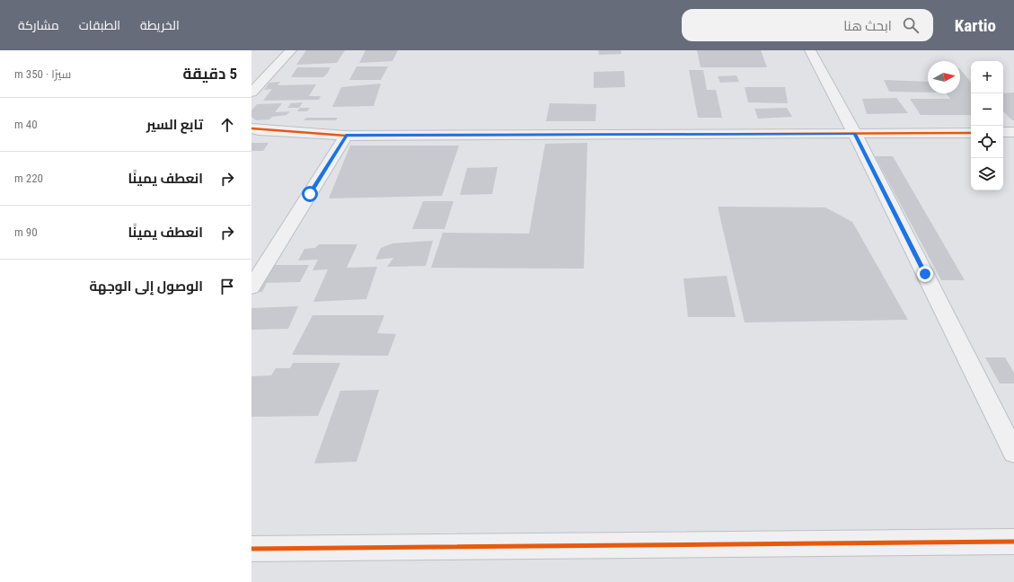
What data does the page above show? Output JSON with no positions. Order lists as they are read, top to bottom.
{
  "north": "right",
  "page": {
    "header": "Kartio",
    "search": "ابحث هنا",
    "nav": ["الخريطة", "الطبقات", "مشاركة"],
    "heading": ["5 دقيقة", "سيرًا · 350 m"],
    "map_buttons": ["+", "−"],
    "list": [
      ["تابع السير", "40 m"],
      ["انعطف يمينًا", "220 m"],
      ["انعطف يمينًا", "90 m"],
      "الوصول إلى الوجهة"
    ]
  }
}
